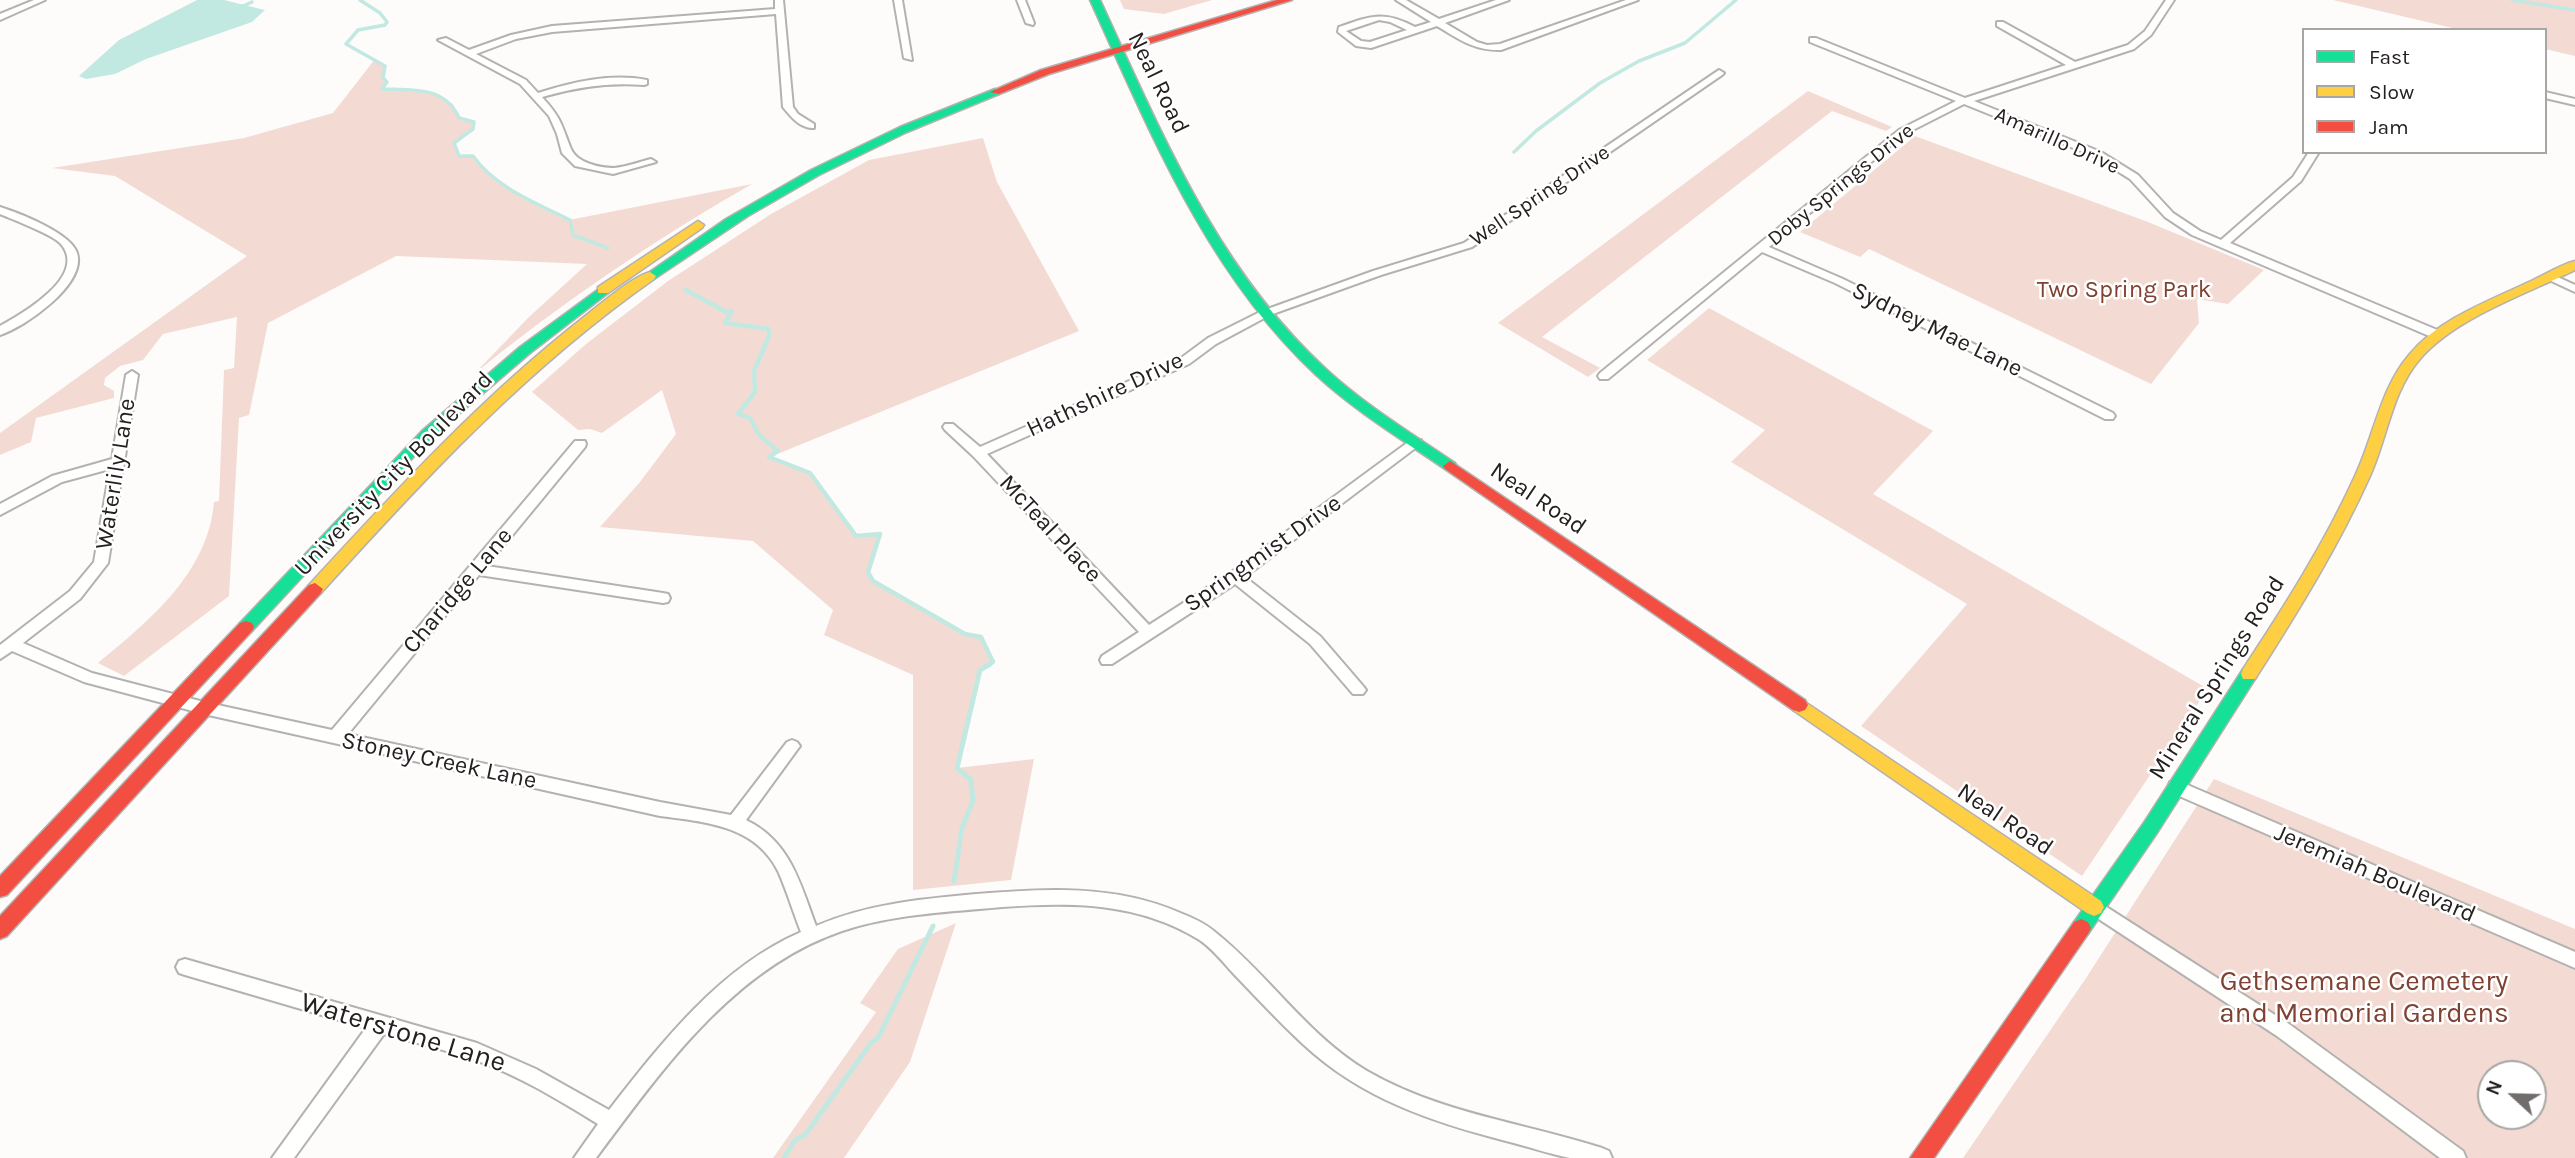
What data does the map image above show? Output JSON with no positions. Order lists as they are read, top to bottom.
{
  "streets": {
    "main road": ["Neal Road", "University City Boulevard", "Mineral Springs Road"],
    "street": [
      "Amarillo Drive",
      "Doby Springs Drive",
      "Well Spring Drive",
      "Sydney Mae Lane",
      "Hathshire Drive",
      "Waterlily Lane",
      "McTeal Place",
      "Springmist Drive",
      "Charidge Lane",
      "Stoney Creek Lane",
      "Jeremiah Boulevard",
      "Waterstone Lane"
    ]
  },
  "crossings": [
    ["Neal Road", "Well Spring Drive"],
    ["Neal Road", "Hathshire Drive"],
    ["Neal Road", "University City Boulevard"],
    ["Neal Road", "Springmist Drive"],
    ["Neal Road", "Mineral Springs Road"],
    ["Amarillo Drive", "Doby Springs Drive"],
    ["Amarillo Drive", "Mineral Springs Road"],
    ["Doby Springs Drive", "Sydney Mae Lane"],
    ["Well Spring Drive", "Hathshire Drive"],
    ["Hathshire Drive", "McTeal Place"],
    ["Waterlily Lane", "Stoney Creek Lane"],
    ["University City Boulevard", "Stoney Creek Lane"],
    ["McTeal Place", "Springmist Drive"],
    ["Charidge Lane", "Stoney Creek Lane"],
    ["Mineral Springs Road", "Jeremiah Boulevard"]
  ],
  "parks": ["Two Spring Park", "Gethsemane Cemetery and Memorial Gardens"],
  "legend": ["Fast", "Slow", "Jam"],
  "north": "left"
}
